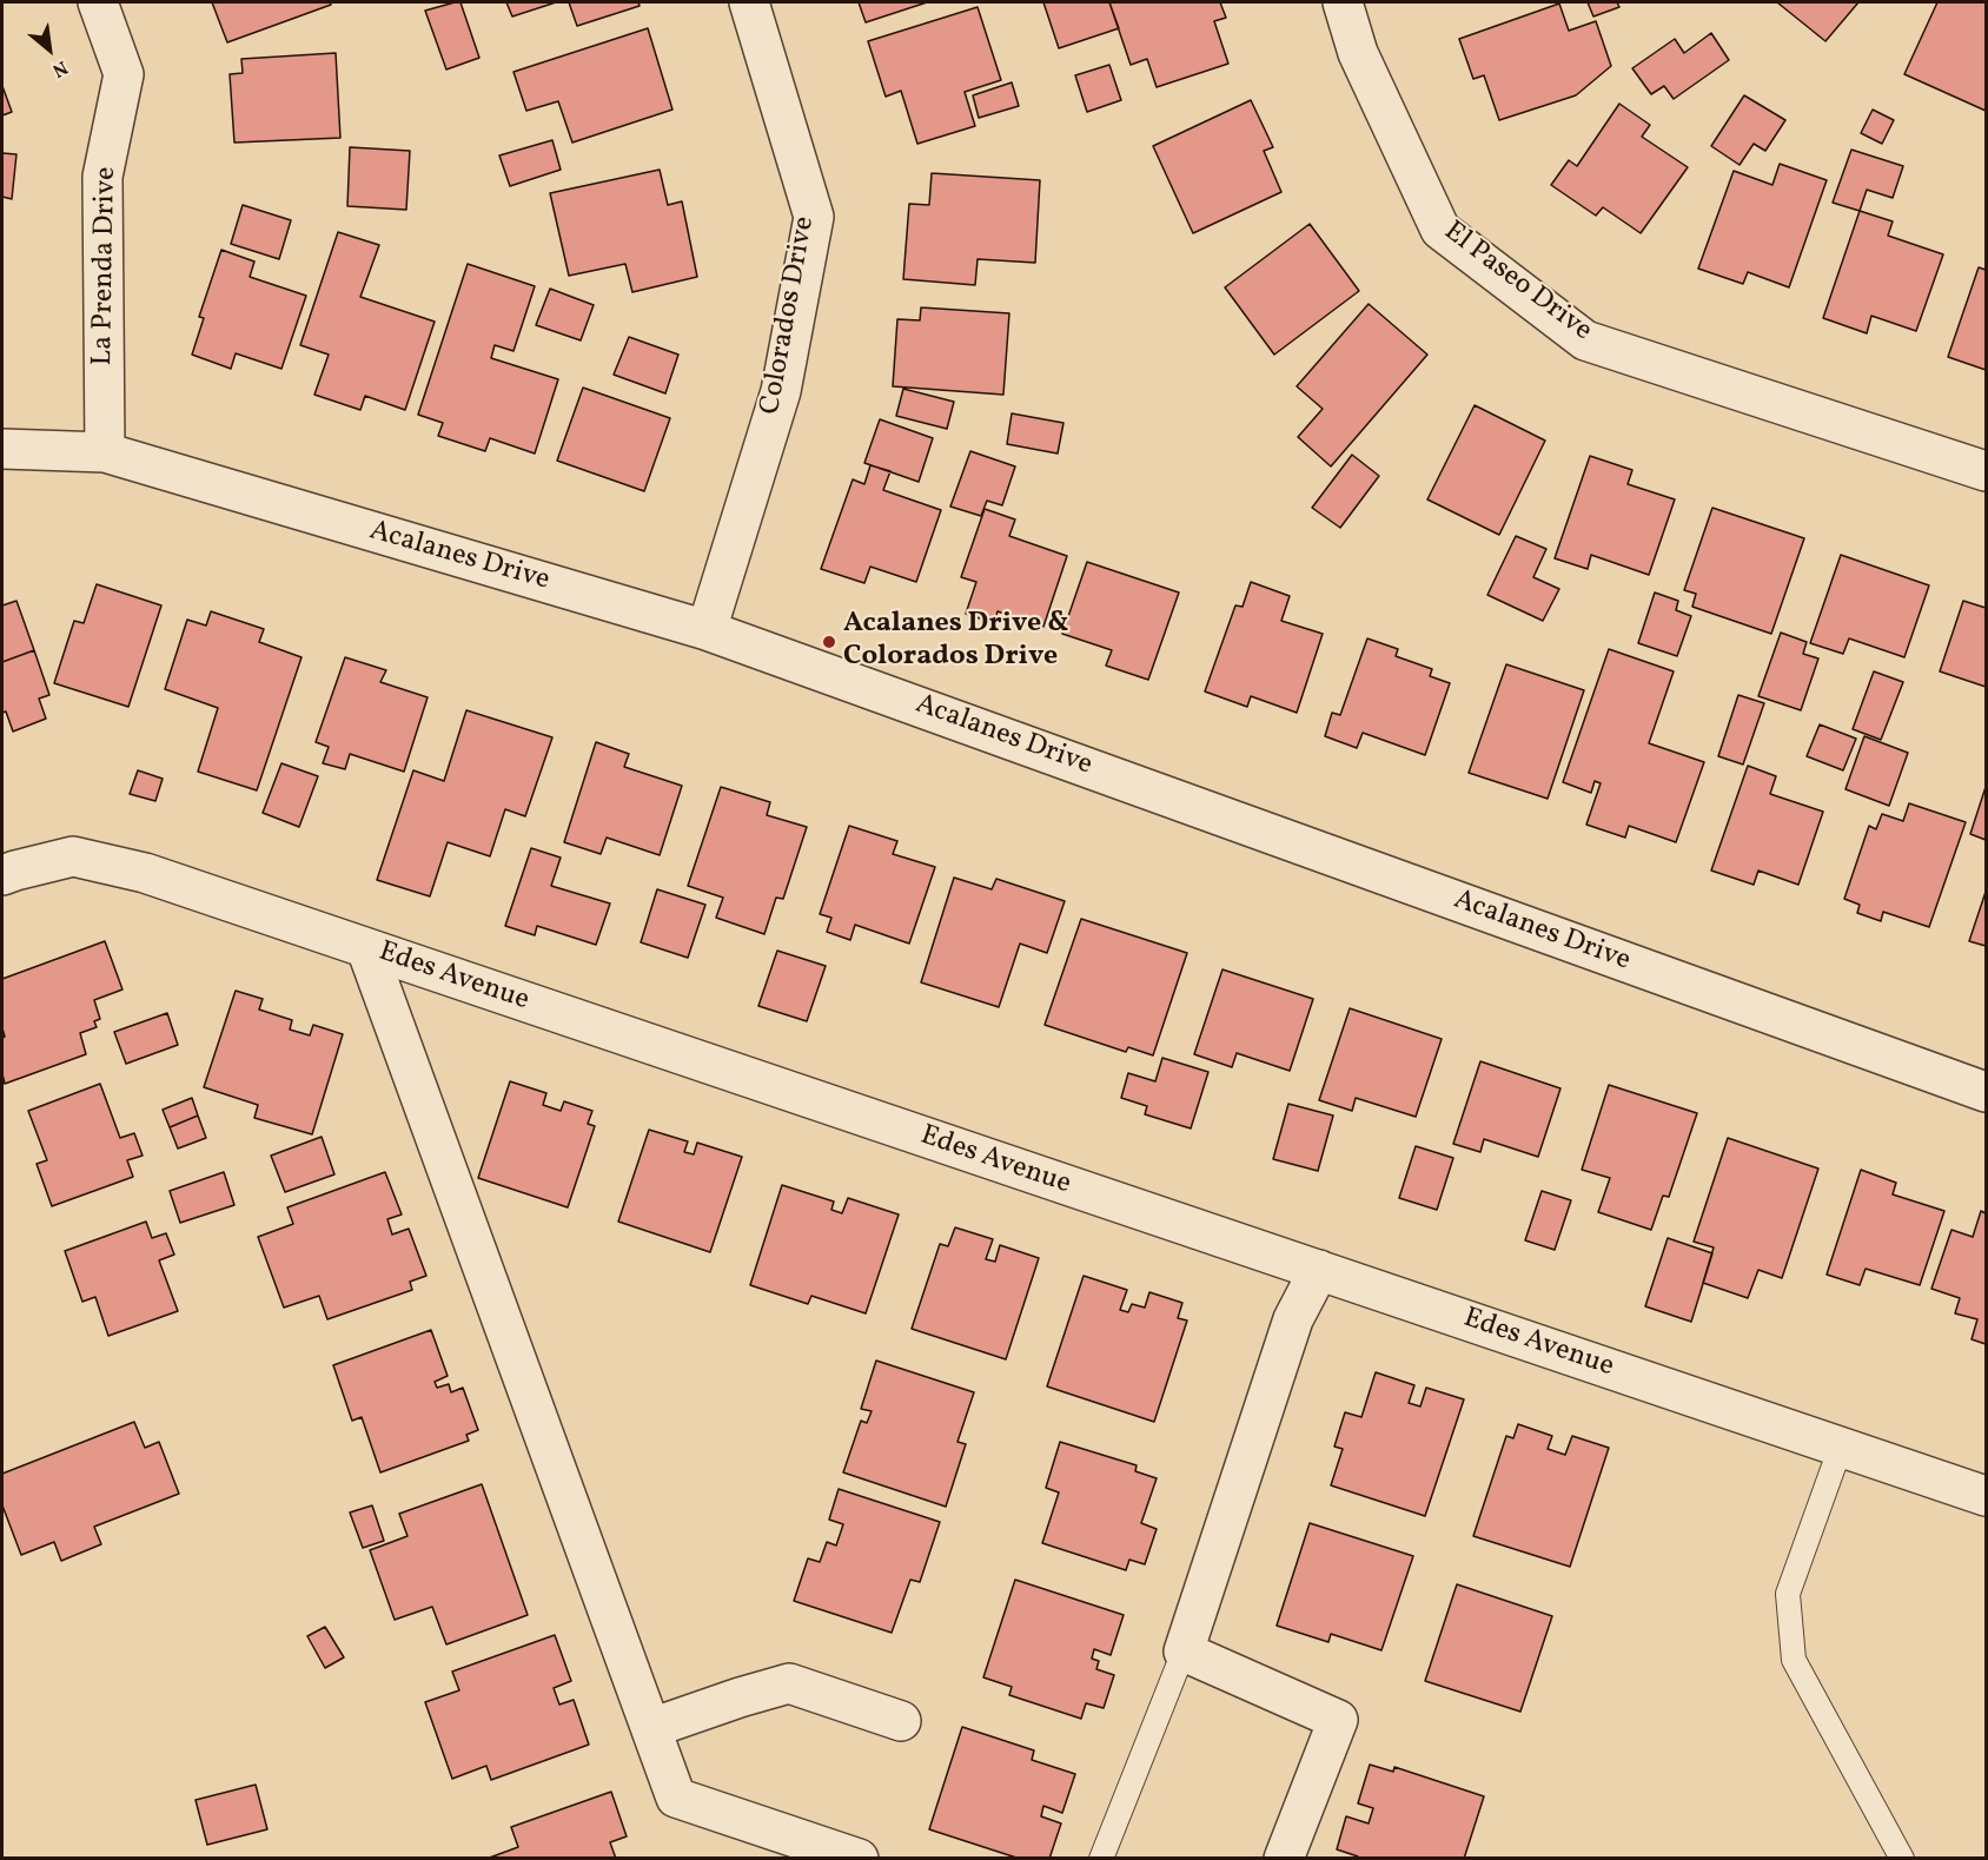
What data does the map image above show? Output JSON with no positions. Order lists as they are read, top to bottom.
{
  "streets": {
    "street": [
      "La Prenda Drive",
      "El Paseo Drive",
      "Colorados Drive",
      "Acalanes Drive",
      "Edes Avenue"
    ]
  },
  "crossings": [
    ["La Prenda Drive", "Acalanes Drive"],
    ["Colorados Drive", "Acalanes Drive"]
  ],
  "places": ["Acalanes Drive & Colorados Drive"],
  "north": "bottom right"
}
